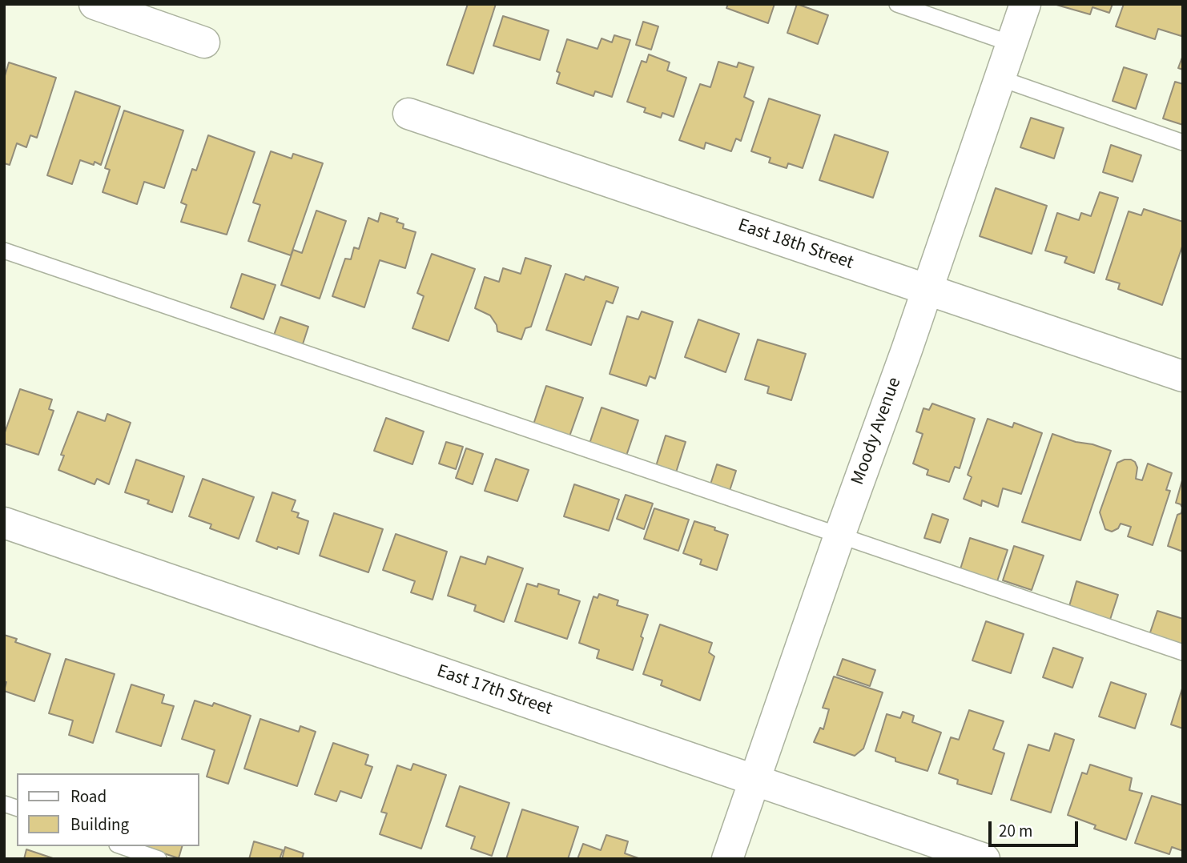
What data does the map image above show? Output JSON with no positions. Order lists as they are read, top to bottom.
{
  "streets": {
    "street": ["East 18th Street", "Moody Avenue", "East 17th Street"]
  },
  "crossings": [
    ["East 18th Street", "Moody Avenue"],
    ["Moody Avenue", "East 17th Street"]
  ],
  "legend": ["Road", "Building"],
  "scale_bar": "20 m"
}
